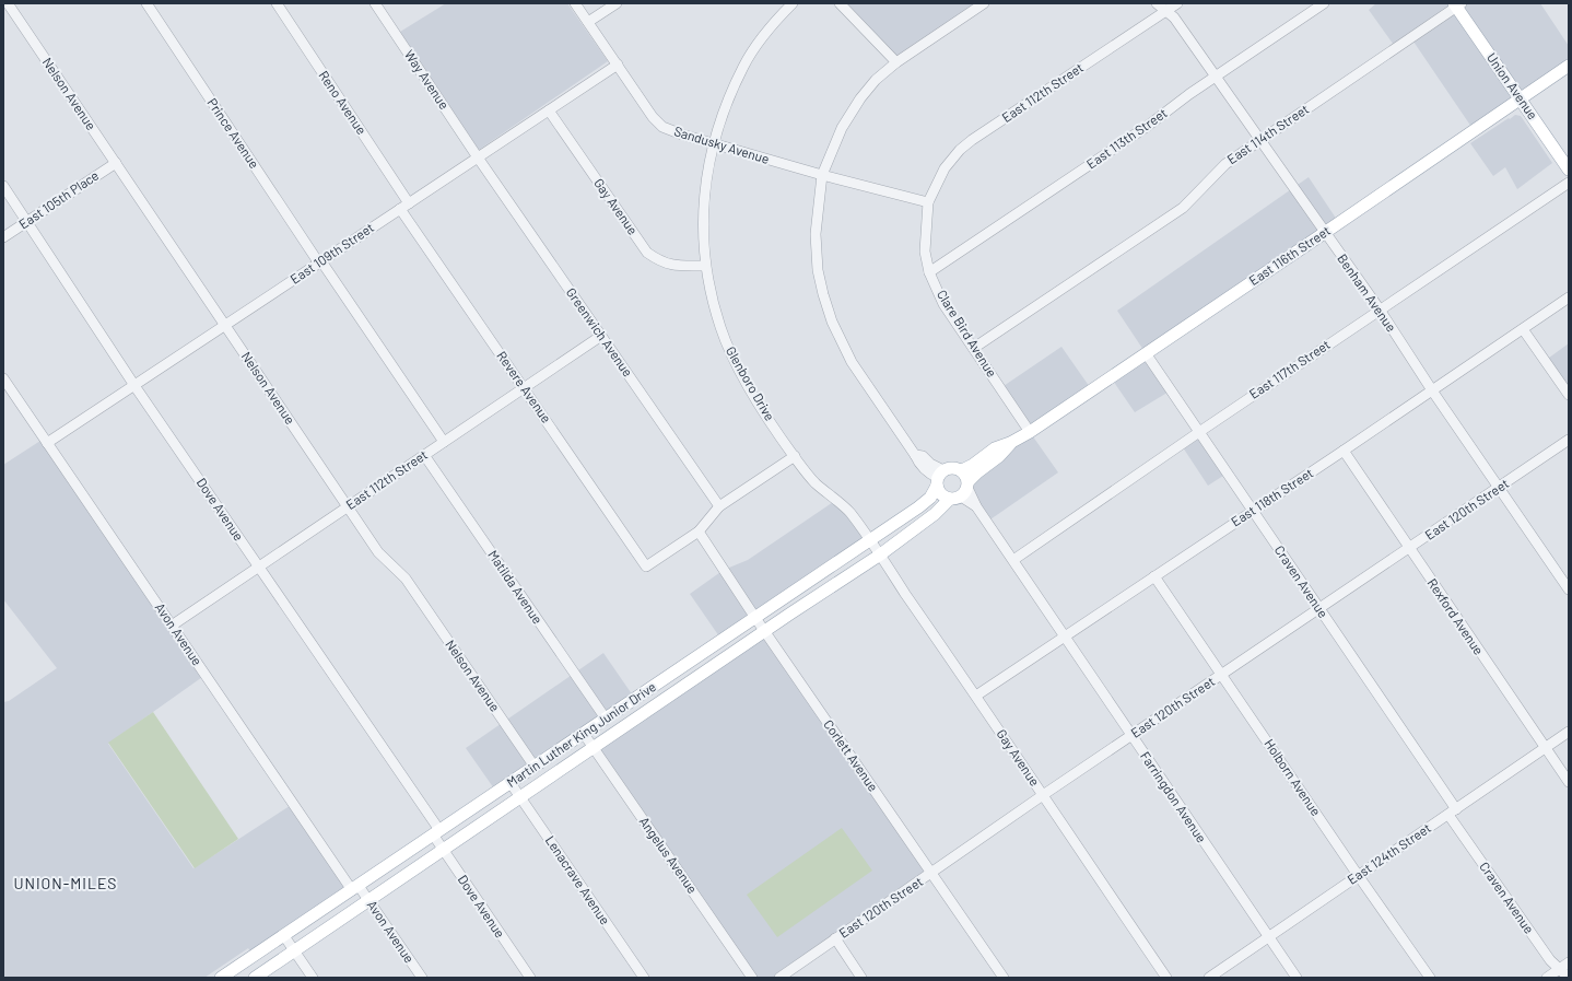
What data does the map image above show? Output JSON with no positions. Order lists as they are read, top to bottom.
{
  "streets": {
    "main road": ["Union Avenue", "East 116th Street", "Martin Luther King Junior Drive"],
    "street": [
      "Way Avenue",
      "East 112th Street",
      "Nelson Avenue",
      "Reno Avenue",
      "Prince Avenue",
      "East 114th Street",
      "East 113th Street",
      "Sandusky Avenue",
      "East 105th Place",
      "Gay Avenue",
      "East 109th Street",
      "Benham Avenue",
      "Greenwich Avenue",
      "Clare Bird Avenue",
      "East 117th Street",
      "Glenboro Drive",
      "Revere Avenue",
      "East 118th Street",
      "Dove Avenue",
      "East 120th Street",
      "Craven Avenue",
      "Matilda Avenue",
      "Rexford Avenue",
      "Avon Avenue",
      "Corlett Avenue",
      "Holborn Avenue",
      "Farringdon Avenue",
      "East 124th Street",
      "Angelus Avenue",
      "Lenacrave Avenue"
    ]
  },
  "crossings": [
    ["Way Avenue", "East 109th Street"],
    ["Way Avenue", "Greenwich Avenue"],
    ["Union Avenue", "East 114th Street"],
    ["Union Avenue", "East 116th Street"],
    ["East 112th Street", "Nelson Avenue"],
    ["East 112th Street", "Prince Avenue"],
    ["East 112th Street", "Sandusky Avenue"],
    ["East 112th Street", "Benham Avenue"],
    ["East 112th Street", "Greenwich Avenue"],
    ["East 112th Street", "Clare Bird Avenue"],
    ["East 112th Street", "Revere Avenue"],
    ["East 112th Street", "Dove Avenue"],
    ["East 112th Street", "Matilda Avenue"],
    ["East 112th Street", "Avon Avenue"],
    ["Nelson Avenue", "East 105th Place"],
    ["Nelson Avenue", "East 109th Street"],
    ["Nelson Avenue", "Martin Luther King Junior Drive"],
    ["Reno Avenue", "East 109th Street"],
    ["Prince Avenue", "East 109th Street"],
    ["East 114th Street", "Benham Avenue"],
    ["East 114th Street", "Clare Bird Avenue"],
    ["East 113th Street", "Benham Avenue"],
    ["East 113th Street", "Clare Bird Avenue"],
    ["Sandusky Avenue", "East 109th Street"],
    ["Sandusky Avenue", "Clare Bird Avenue"],
    ["Sandusky Avenue", "Glenboro Drive"],
    ["East 105th Place", "Dove Avenue"],
    ["Gay Avenue", "East 109th Street"],
    ["Gay Avenue", "Glenboro Drive"],
    ["Gay Avenue", "East 118th Street"],
    ["Gay Avenue", "East 120th Street"],
    ["Gay Avenue", "Martin Luther King Junior Drive"],
    ["East 109th Street", "Greenwich Avenue"],
    ["East 109th Street", "Revere Avenue"],
    ["East 109th Street", "Dove Avenue"],
    ["East 109th Street", "Avon Avenue"],
    ["East 116th Street", "Benham Avenue"],
    ["East 116th Street", "Clare Bird Avenue"],
    ["East 116th Street", "Craven Avenue"],
    ["East 116th Street", "Martin Luther King Junior Drive"],
    ["East 116th Street", "Farringdon Avenue"],
    ["Benham Avenue", "East 117th Street"],
    ["Benham Avenue", "East 118th Street"],
    ["Benham Avenue", "East 120th Street"],
    ["East 117th Street", "Craven Avenue"],
    ["East 117th Street", "Farringdon Avenue"],
    ["Glenboro Drive", "Martin Luther King Junior Drive"],
    ["Revere Avenue", "Corlett Avenue"],
    ["East 118th Street", "Craven Avenue"],
    ["East 118th Street", "Rexford Avenue"],
    ["East 118th Street", "Holborn Avenue"],
    ["East 118th Street", "Farringdon Avenue"],
    ["Dove Avenue", "Martin Luther King Junior Drive"],
    ["East 120th Street", "Craven Avenue"],
    ["East 120th Street", "Rexford Avenue"],
    ["East 120th Street", "Corlett Avenue"],
    ["East 120th Street", "Holborn Avenue"],
    ["East 120th Street", "Farringdon Avenue"],
    ["Craven Avenue", "East 124th Street"],
    ["Matilda Avenue", "Martin Luther King Junior Drive"],
    ["Rexford Avenue", "East 124th Street"],
    ["Avon Avenue", "Martin Luther King Junior Drive"],
    ["Martin Luther King Junior Drive", "Corlett Avenue"],
    ["Martin Luther King Junior Drive", "Farringdon Avenue"],
    ["Martin Luther King Junior Drive", "Angelus Avenue"],
    ["Martin Luther King Junior Drive", "Lenacrave Avenue"],
    ["Holborn Avenue", "East 124th Street"],
    ["Farringdon Avenue", "East 124th Street"]
  ],
  "districts": ["UNION-MILES"]
}
